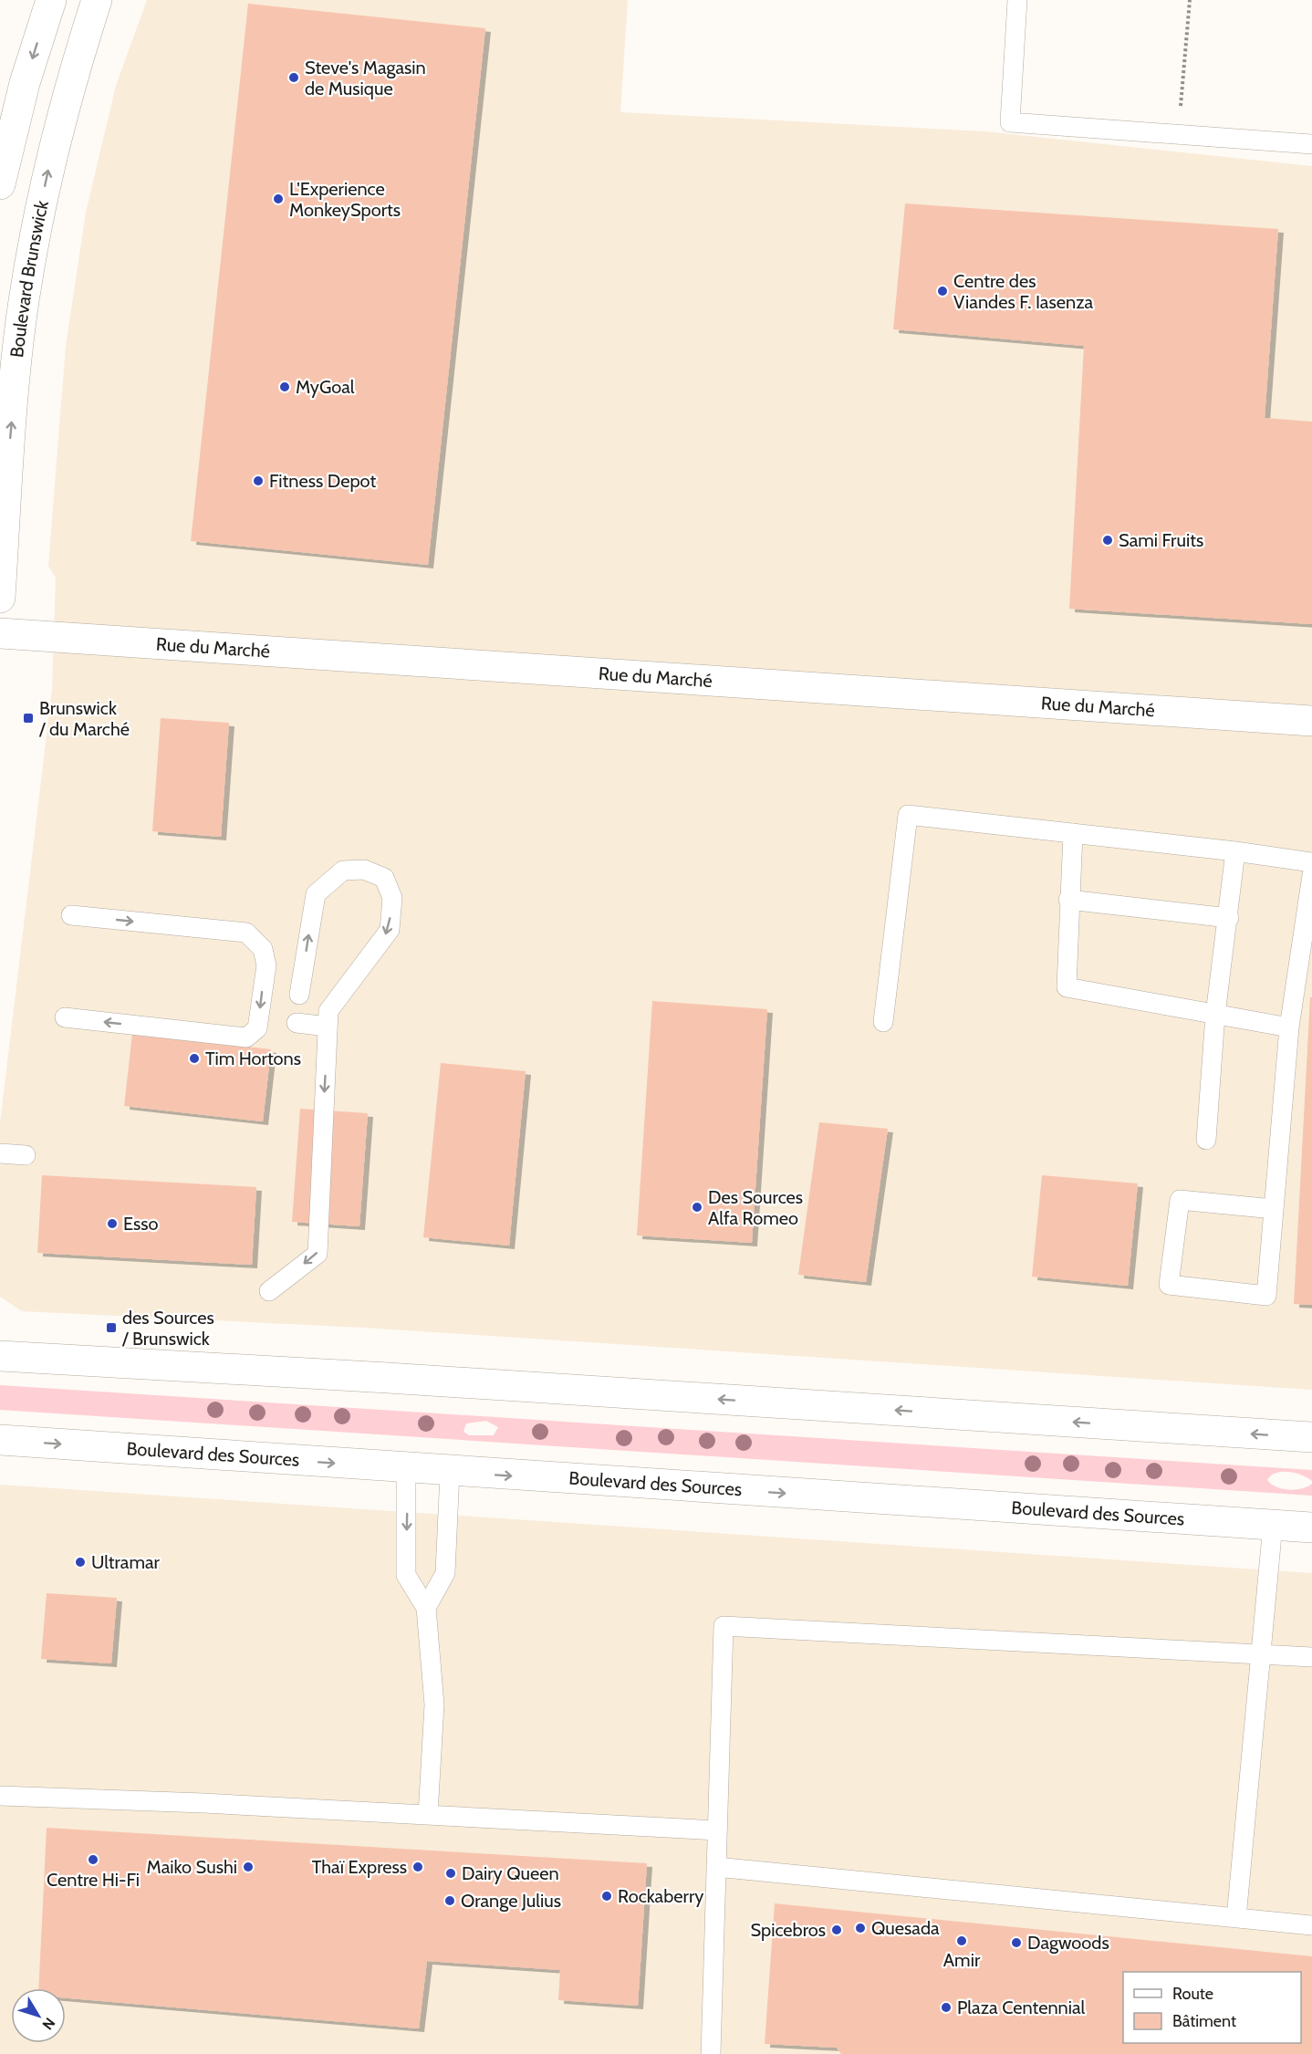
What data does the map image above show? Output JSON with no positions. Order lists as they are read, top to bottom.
{
  "streets": {
    "main road": ["Boulevard Brunswick", "Rue du Marché", "Boulevard des Sources"]
  },
  "places": {
    "other": [
      "Steve's Magasin de Musique",
      "L'Experience MonkeySports",
      "Centre des Viandes F. Iasenza",
      "MyGoal",
      "Fitness Depot",
      "Sami Fruits",
      "Tim Hortons",
      "Des Sources Alfa Romeo",
      "Esso",
      "Ultramar",
      "Centre Hi-Fi",
      "Maiko Sushi",
      "Thaï Express",
      "Dairy Queen",
      "Rockaberry",
      "Orange Julius",
      "Quesada",
      "Spicebros",
      "Amir",
      "Dagwoods",
      "Plaza Centennial"
    ],
    "transit": ["Brunswick / du Marché", "des Sources / Brunswick"]
  },
  "legend": ["Route", "Bâtiment"],
  "north": "bottom right"
}
